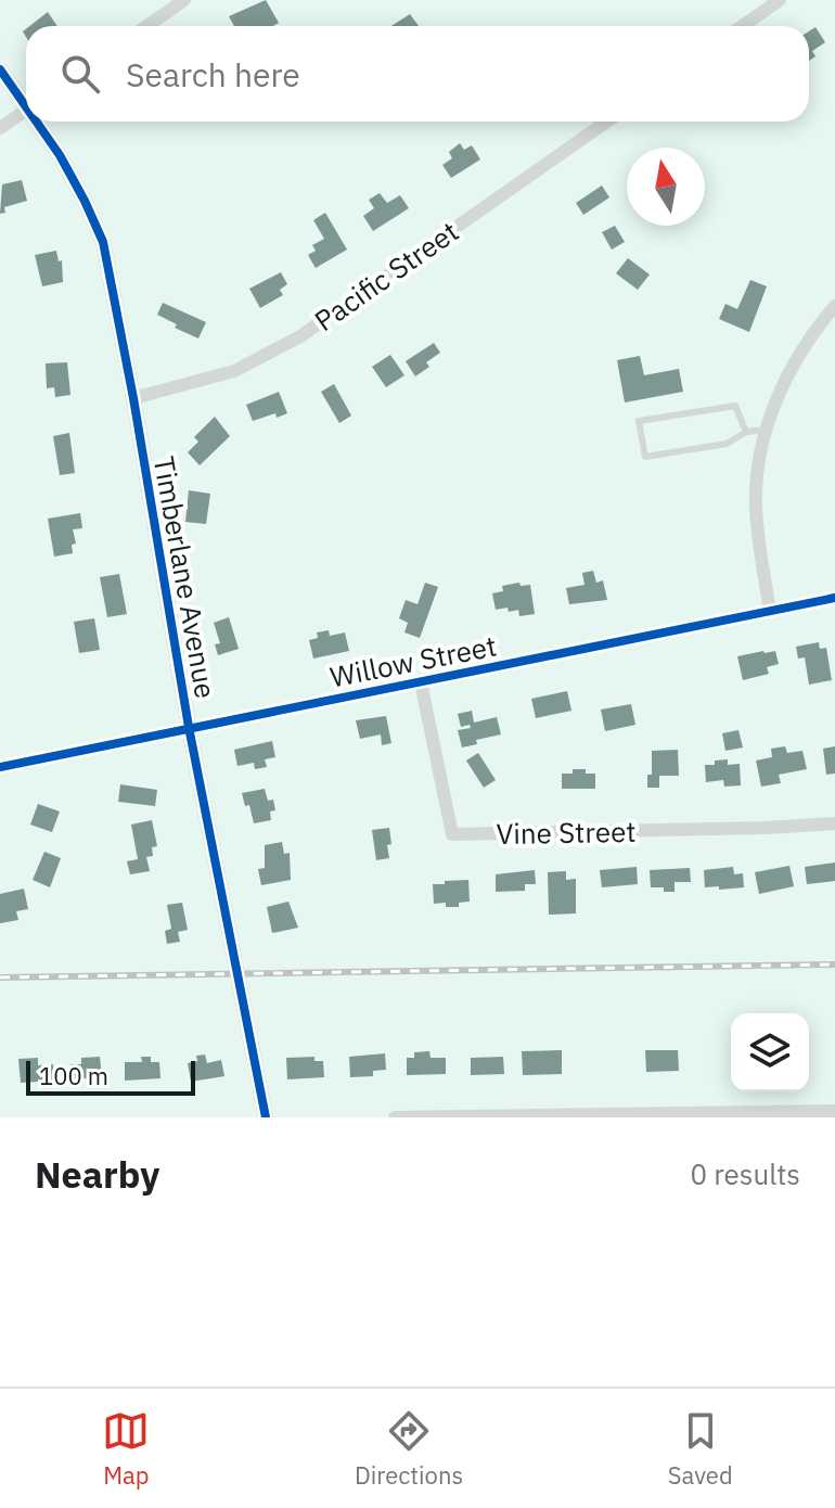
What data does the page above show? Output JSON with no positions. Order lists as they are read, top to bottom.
{
  "streets": {
    "street": [
      "Pacific Street",
      "Timberlane Avenue",
      "Willow Street",
      "Vine Street"
    ]
  },
  "crossings": [
    ["Pacific Street", "Timberlane Avenue"],
    ["Timberlane Avenue", "Willow Street"],
    ["Willow Street", "Vine Street"]
  ],
  "scale_bar": "100 m",
  "north": "top",
  "page": {
    "search": "Search here",
    "scale": "100 m",
    "heading": ["Nearby", "0 results"],
    "nav": ["Map", "Directions", "Saved"]
  }
}
